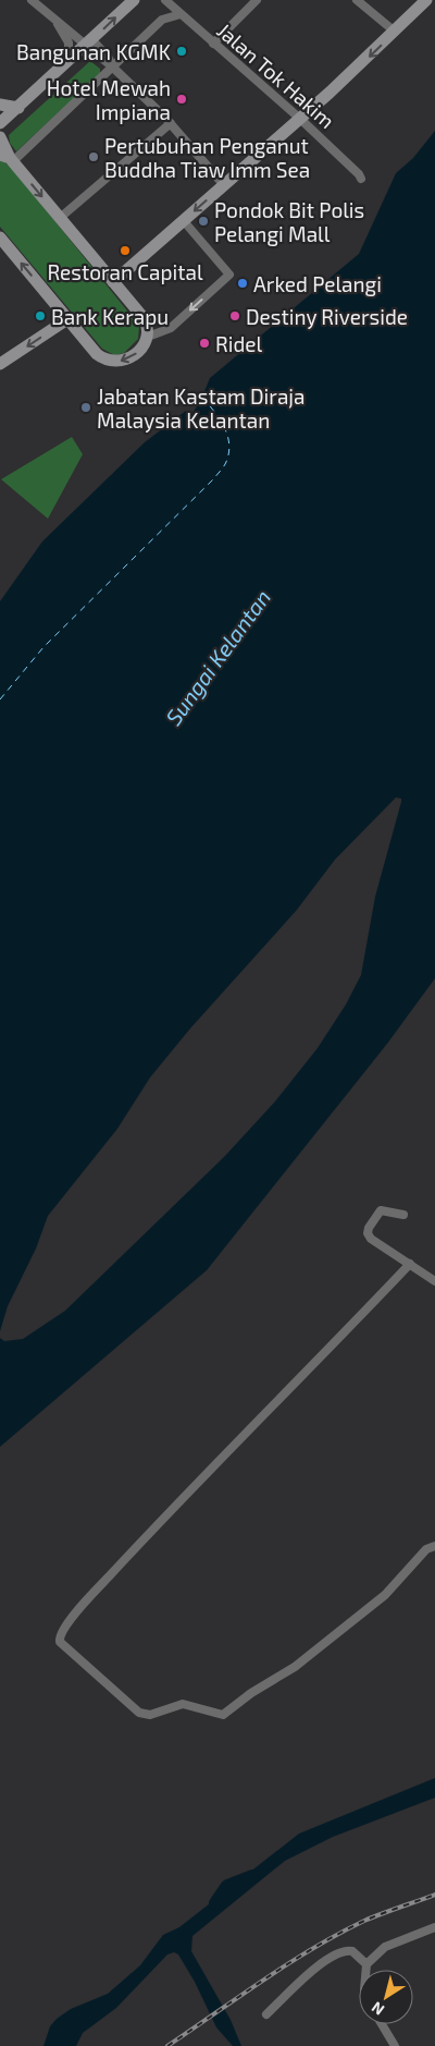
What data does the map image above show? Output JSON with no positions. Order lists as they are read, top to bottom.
{
  "streets": {
    "street": ["Jalan Tok Hakim"]
  },
  "water": ["Sungai Kelantan"],
  "places": [
    "Bangunan KGMK",
    "Hotel Mewah Impiana",
    "Pertubuhan Penganut Buddha Tiaw Imm Sea",
    "Pondok Bit Polis Pelangi Mall",
    "Restoran Capital",
    "Arked Pelangi",
    "Bank Kerapu",
    "Destiny Riverside",
    "Ridel",
    "Jabatan Kastam Diraja Malaysia Kelantan"
  ],
  "north": "bottom left"
}
